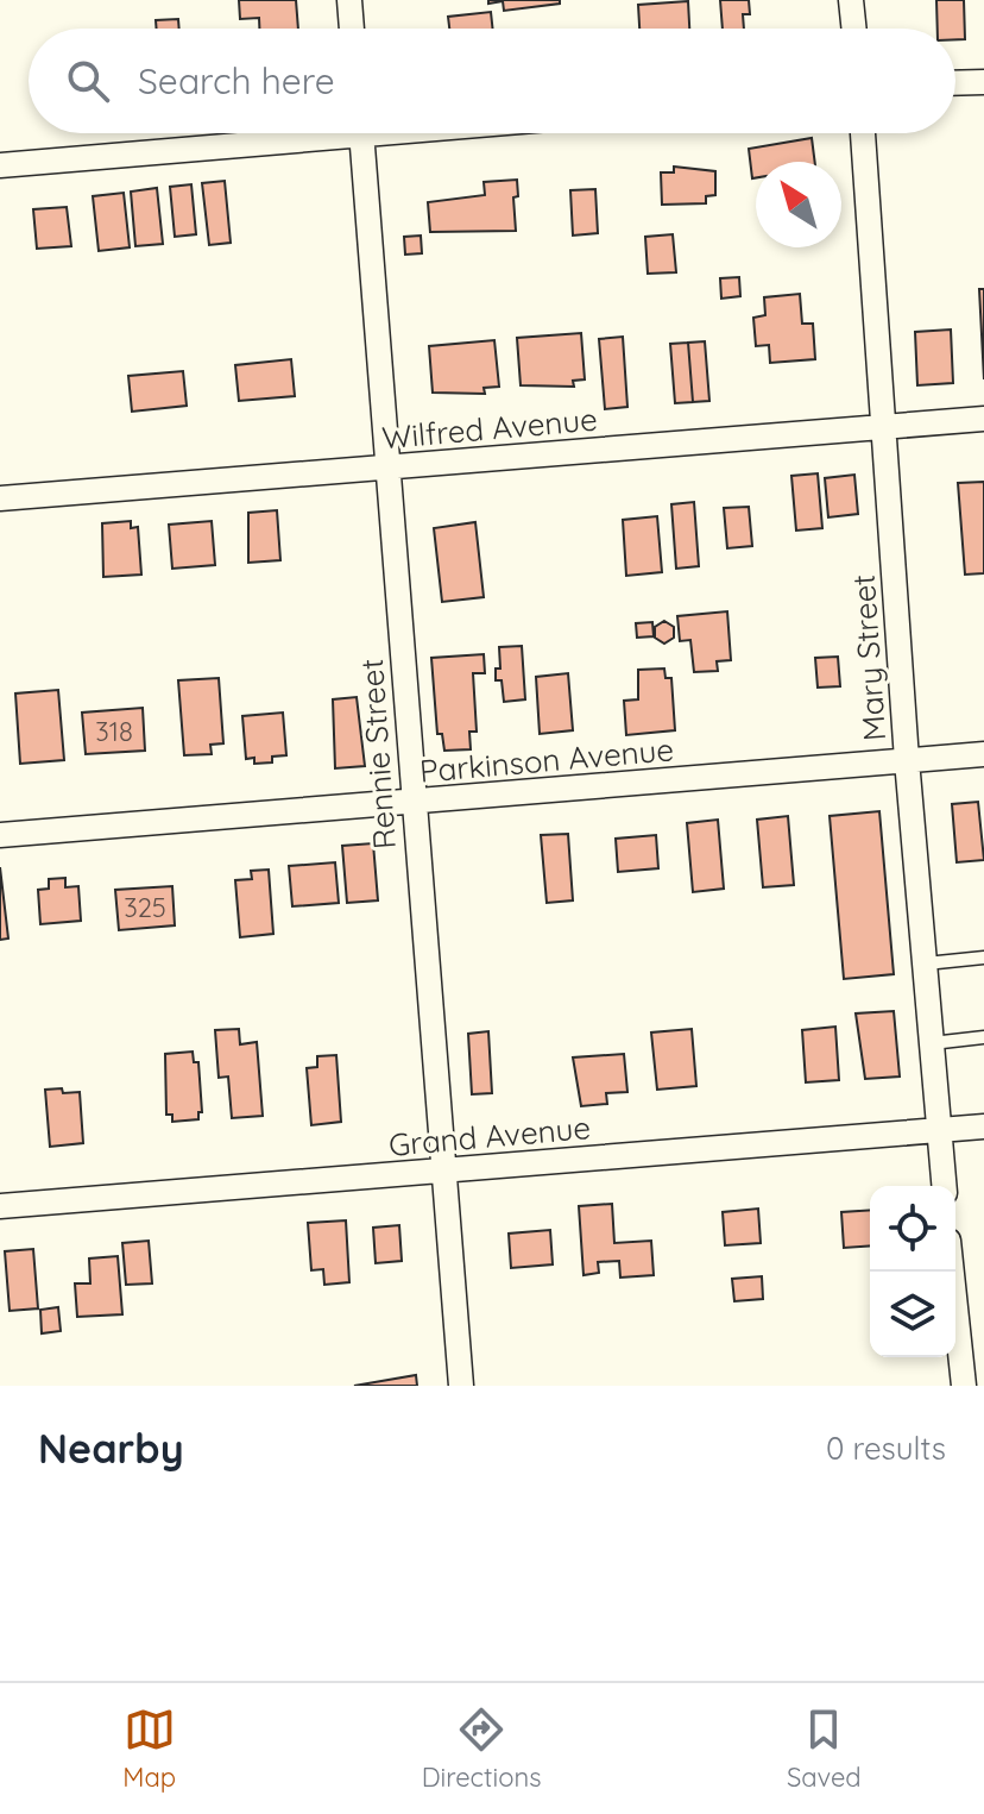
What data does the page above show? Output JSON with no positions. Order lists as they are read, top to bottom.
{
  "streets": {
    "street": [
      "Wilfred Avenue",
      "Mary Street",
      "Rennie Street",
      "Parkinson Avenue",
      "Grand Avenue"
    ]
  },
  "crossings": [
    ["Wilfred Avenue", "Mary Street"],
    ["Wilfred Avenue", "Rennie Street"],
    ["Mary Street", "Parkinson Avenue"],
    ["Mary Street", "Grand Avenue"],
    ["Rennie Street", "Parkinson Avenue"],
    ["Rennie Street", "Grand Avenue"]
  ],
  "house_numbers": ["318", "325"],
  "north": "top left",
  "page": {
    "search": "Search here",
    "heading": ["Nearby", "0 results"],
    "nav": ["Map", "Directions", "Saved"]
  }
}
